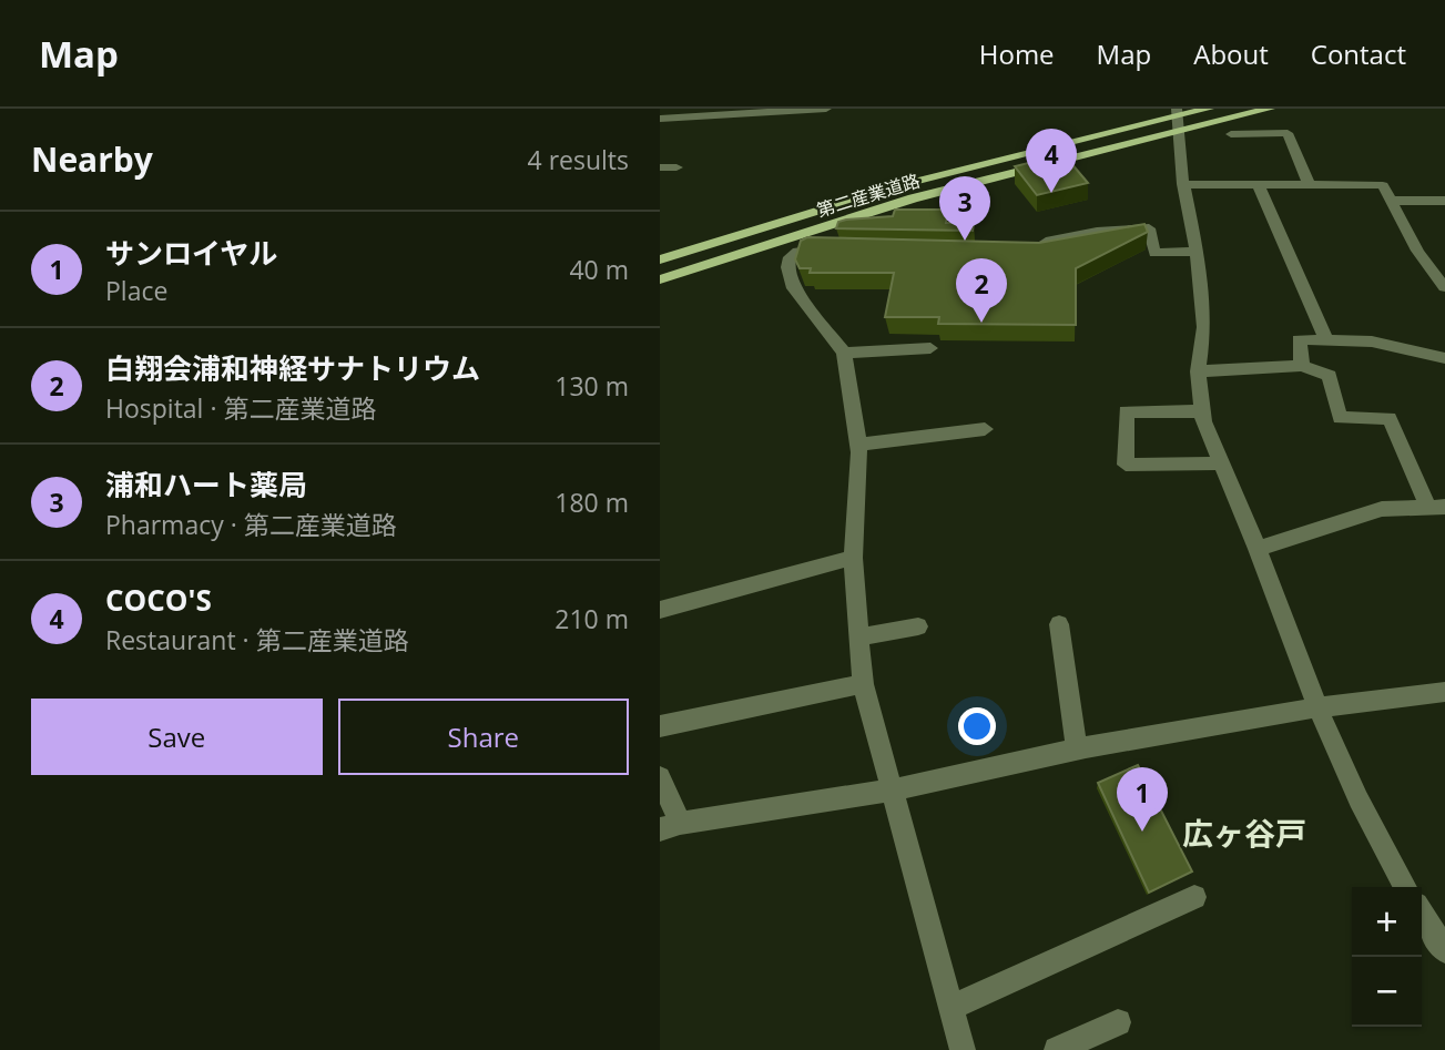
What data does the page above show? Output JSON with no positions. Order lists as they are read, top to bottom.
{
  "streets": {
    "main road": ["第二産業道路"]
  },
  "districts": ["広ヶ谷戸"],
  "page": {
    "header": "Map",
    "nav": [
      "Home",
      "Map",
      "About",
      "Contact"
    ],
    "heading": ["Nearby", "4 results"],
    "pins": [
      "4",
      "3",
      "2",
      "1"
    ],
    "list": [
      {
        "mark": "1",
        "name": "サンロイヤル",
        "note": "Place",
        "value": "40 m"
      },
      {
        "mark": "2",
        "name": "白翔会浦和神経サナトリウム",
        "note": "Hospital · 第二産業道路",
        "value": "130 m"
      },
      {
        "mark": "3",
        "name": "浦和ハート薬局",
        "note": "Pharmacy · 第二産業道路",
        "value": "180 m"
      },
      {
        "mark": "4",
        "name": "COCO'S",
        "note": "Restaurant · 第二産業道路",
        "value": "210 m"
      }
    ],
    "buttons": ["Save", "Share"],
    "map_buttons": ["+", "−"]
  }
}
